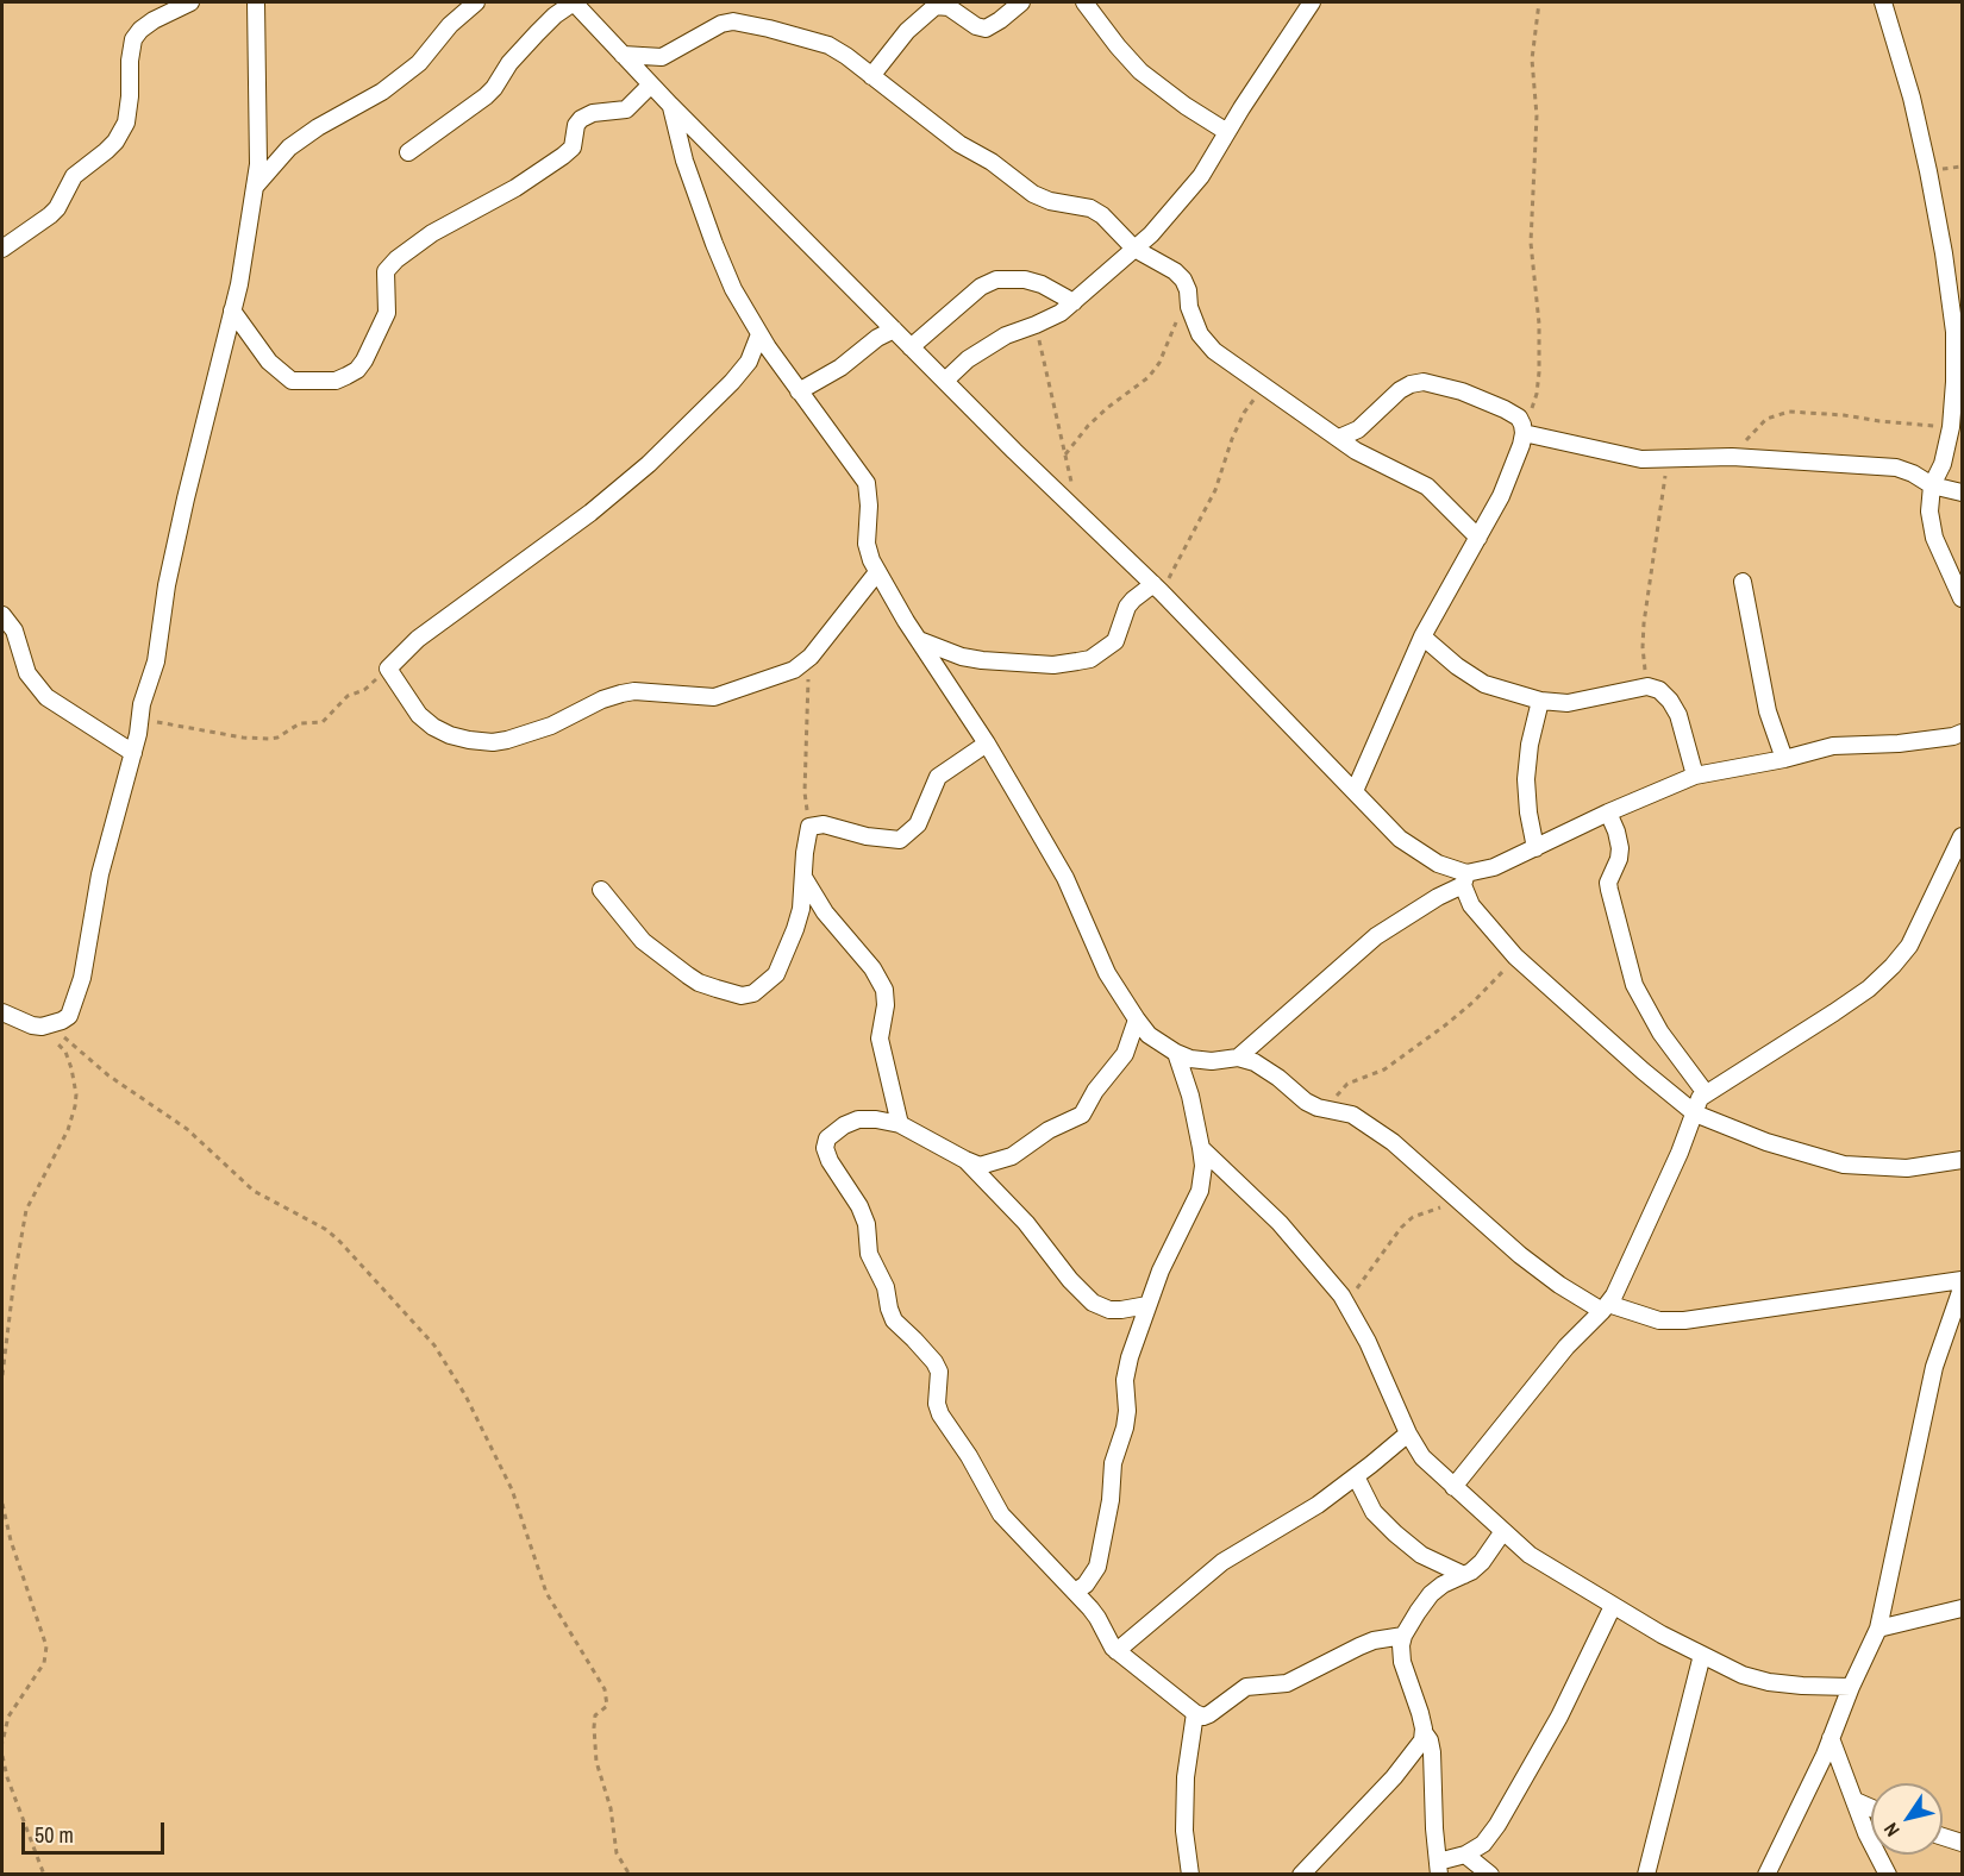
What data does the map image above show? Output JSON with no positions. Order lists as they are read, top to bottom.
{
  "scale_bar": "50 m",
  "north": "bottom left"
}
